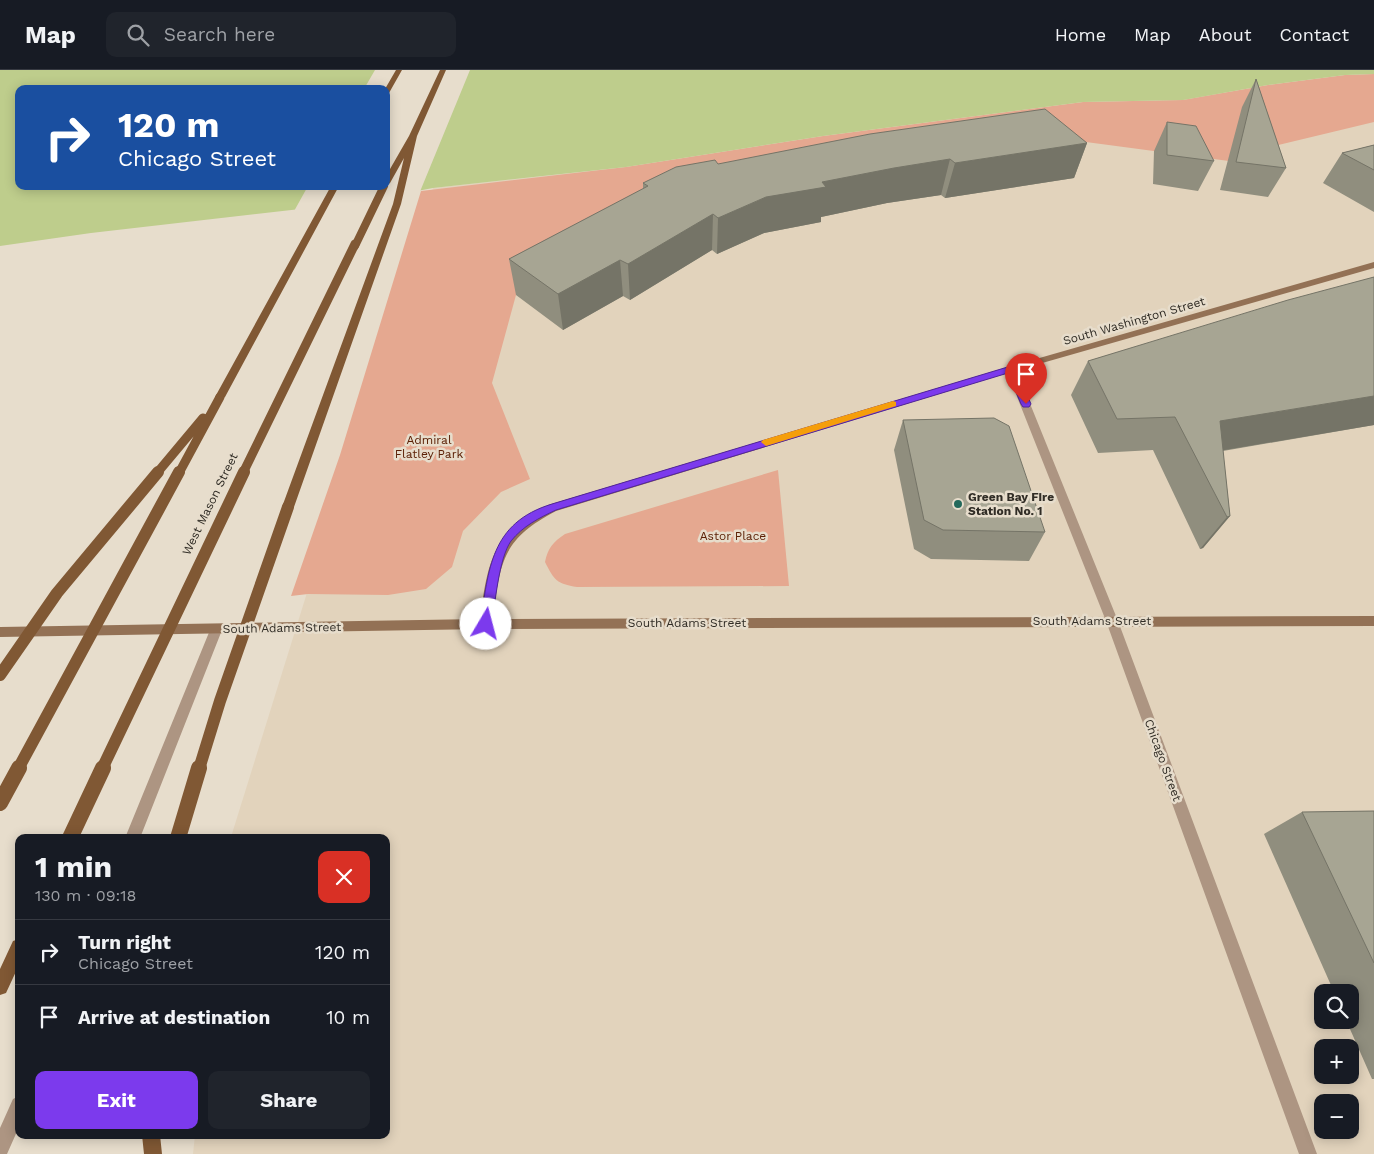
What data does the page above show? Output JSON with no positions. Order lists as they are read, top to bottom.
{
  "streets": {
    "main road": ["West Mason Street"],
    "street": ["South Washington Street", "South Adams Street", "Chicago Street"]
  },
  "crossings": [
    ["South Washington Street", "South Adams Street"],
    ["South Washington Street", "Chicago Street"],
    ["South Adams Street", "Chicago Street"]
  ],
  "parks": ["Admiral Flatley Park", "Astor Place"],
  "places": ["Green Bay Fire Station No. 1"],
  "page": {
    "header": "Map",
    "search": "Search here",
    "nav": [
      "Home",
      "Map",
      "About",
      "Contact"
    ],
    "turn": ["120 m", "Chicago Street"],
    "heading": ["1 min", "130 m · 09:18"],
    "list": [
      {
        "name": "Turn right",
        "note": "Chicago Street",
        "value": "120 m"
      },
      {
        "name": "Arrive at destination",
        "value": "10 m"
      }
    ],
    "map_buttons": ["+", "−"],
    "buttons": ["Exit", "Share"]
  }
}
